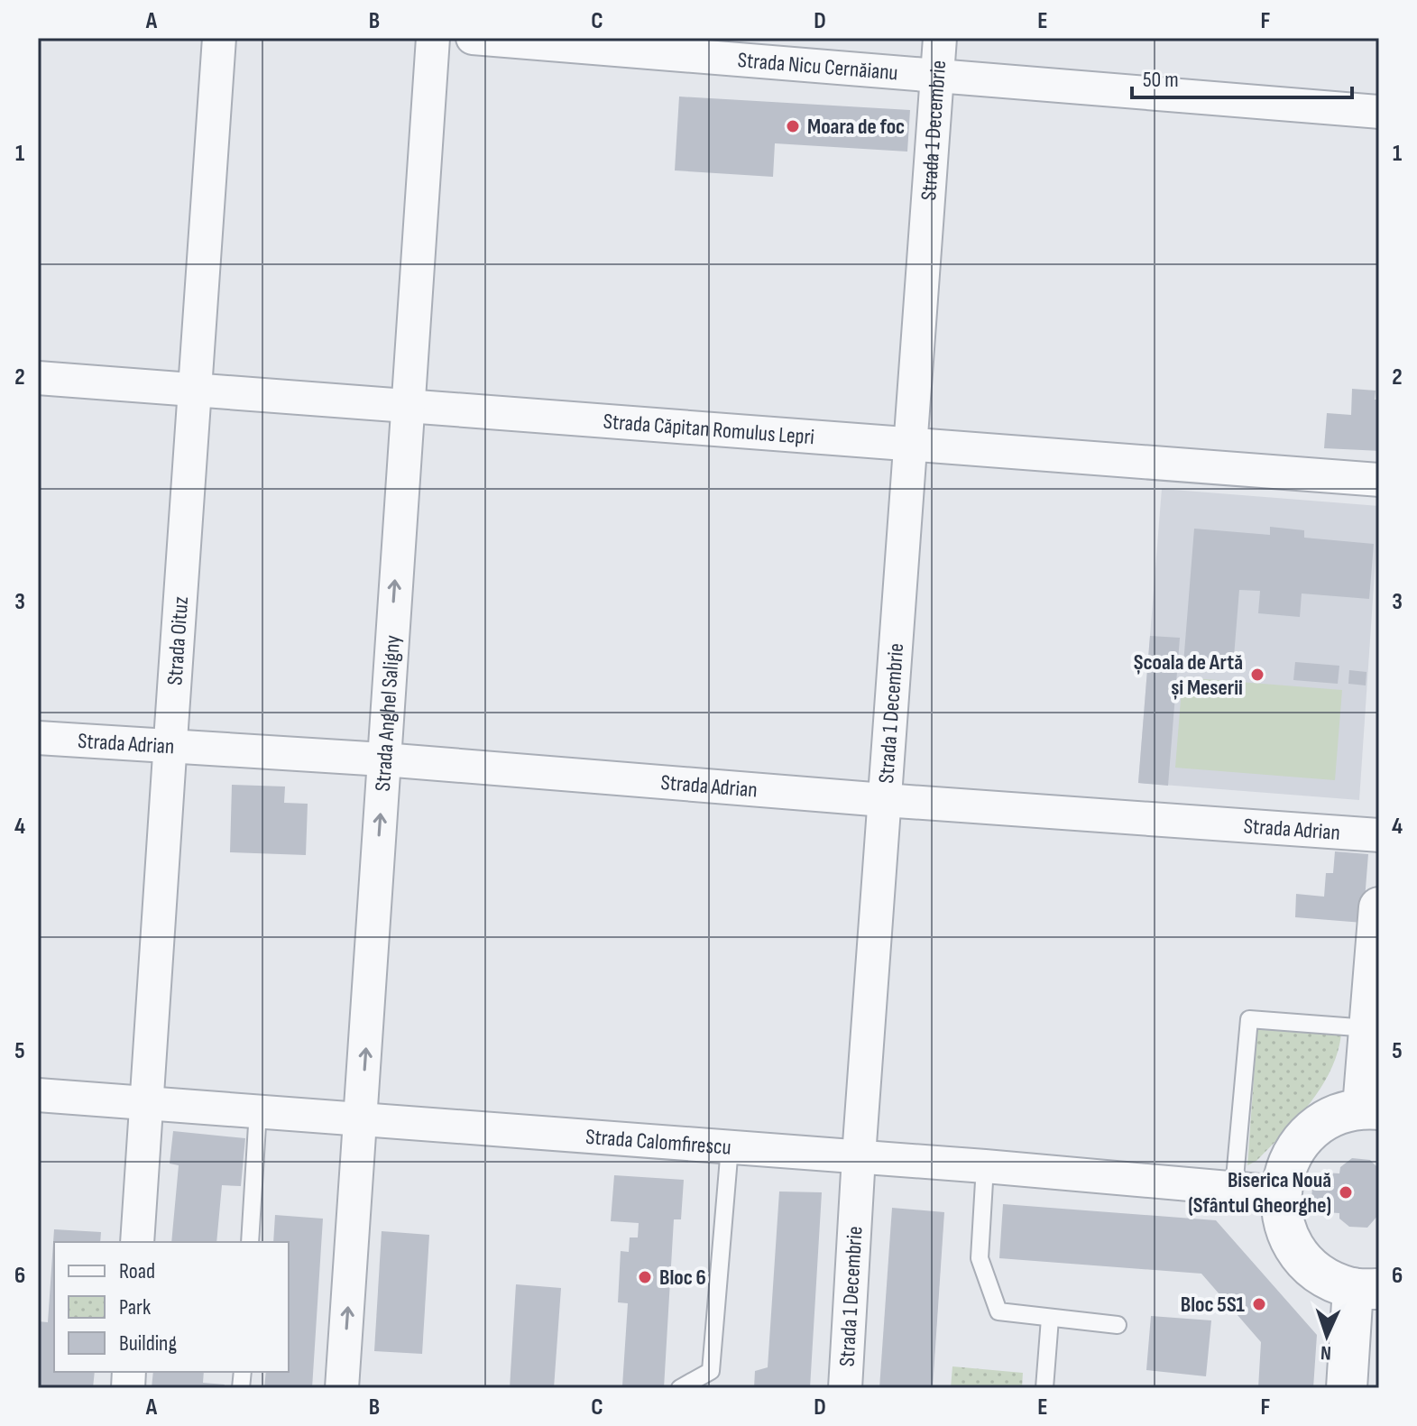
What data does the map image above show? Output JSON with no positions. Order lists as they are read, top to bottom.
{
  "streets": {
    "street": [
      "Strada Nicu Cernăianu",
      "Strada 1 Decembrie",
      "Strada Căpitan Romulus Lepri",
      "Strada Oituz",
      "Strada Anghel Saligny",
      "Strada Adrian",
      "Strada Calomfirescu"
    ]
  },
  "crossings": [
    ["Strada Nicu Cernăianu", "Strada 1 Decembrie"],
    ["Strada 1 Decembrie", "Strada Căpitan Romulus Lepri"],
    ["Strada 1 Decembrie", "Strada Adrian"],
    ["Strada 1 Decembrie", "Strada Calomfirescu"],
    ["Strada Căpitan Romulus Lepri", "Strada Oituz"],
    ["Strada Căpitan Romulus Lepri", "Strada Anghel Saligny"],
    ["Strada Oituz", "Strada Adrian"],
    ["Strada Oituz", "Strada Calomfirescu"],
    ["Strada Anghel Saligny", "Strada Adrian"],
    ["Strada Anghel Saligny", "Strada Calomfirescu"]
  ],
  "one_way": ["Strada Anghel Saligny"],
  "places": [
    "Moara de foc",
    "Școala de Artă și Meserii",
    "Biserica Nouă (Sfântul Gheorghe)",
    "Bloc 6",
    "Bloc 5S1"
  ],
  "legend": ["Road", "Park", "Building"],
  "scale_bar": "50 m",
  "north": "bottom",
  "grid": {
    "columns": [
      "A",
      "B",
      "C",
      "D",
      "E",
      "F"
    ],
    "rows": [
      "1",
      "2",
      "3",
      "4",
      "5",
      "6"
    ]
  }
}
